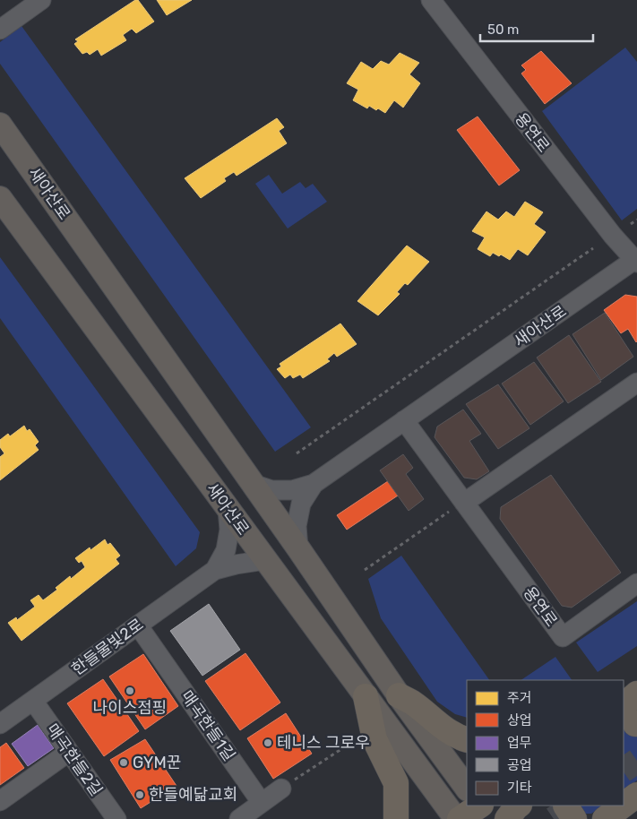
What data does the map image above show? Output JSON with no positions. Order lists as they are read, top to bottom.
{
  "streets": {
    "main road": ["새아산로"],
    "street": [
      "용연로",
      "한들물빛2로",
      "매곡한들1길",
      "매곡한들2길"
    ]
  },
  "crossings": [
    ["용연로", "새아산로"],
    ["한들물빛2로", "매곡한들1길"],
    ["한들물빛2로", "매곡한들2길"]
  ],
  "places": [
    "나이스점핑",
    "테니스 그로우",
    "GYM꾼",
    "한들예닮교회"
  ],
  "legend": [
    "주거",
    "상업",
    "업무",
    "공업",
    "기타"
  ],
  "scale_bar": "50 m"
}
